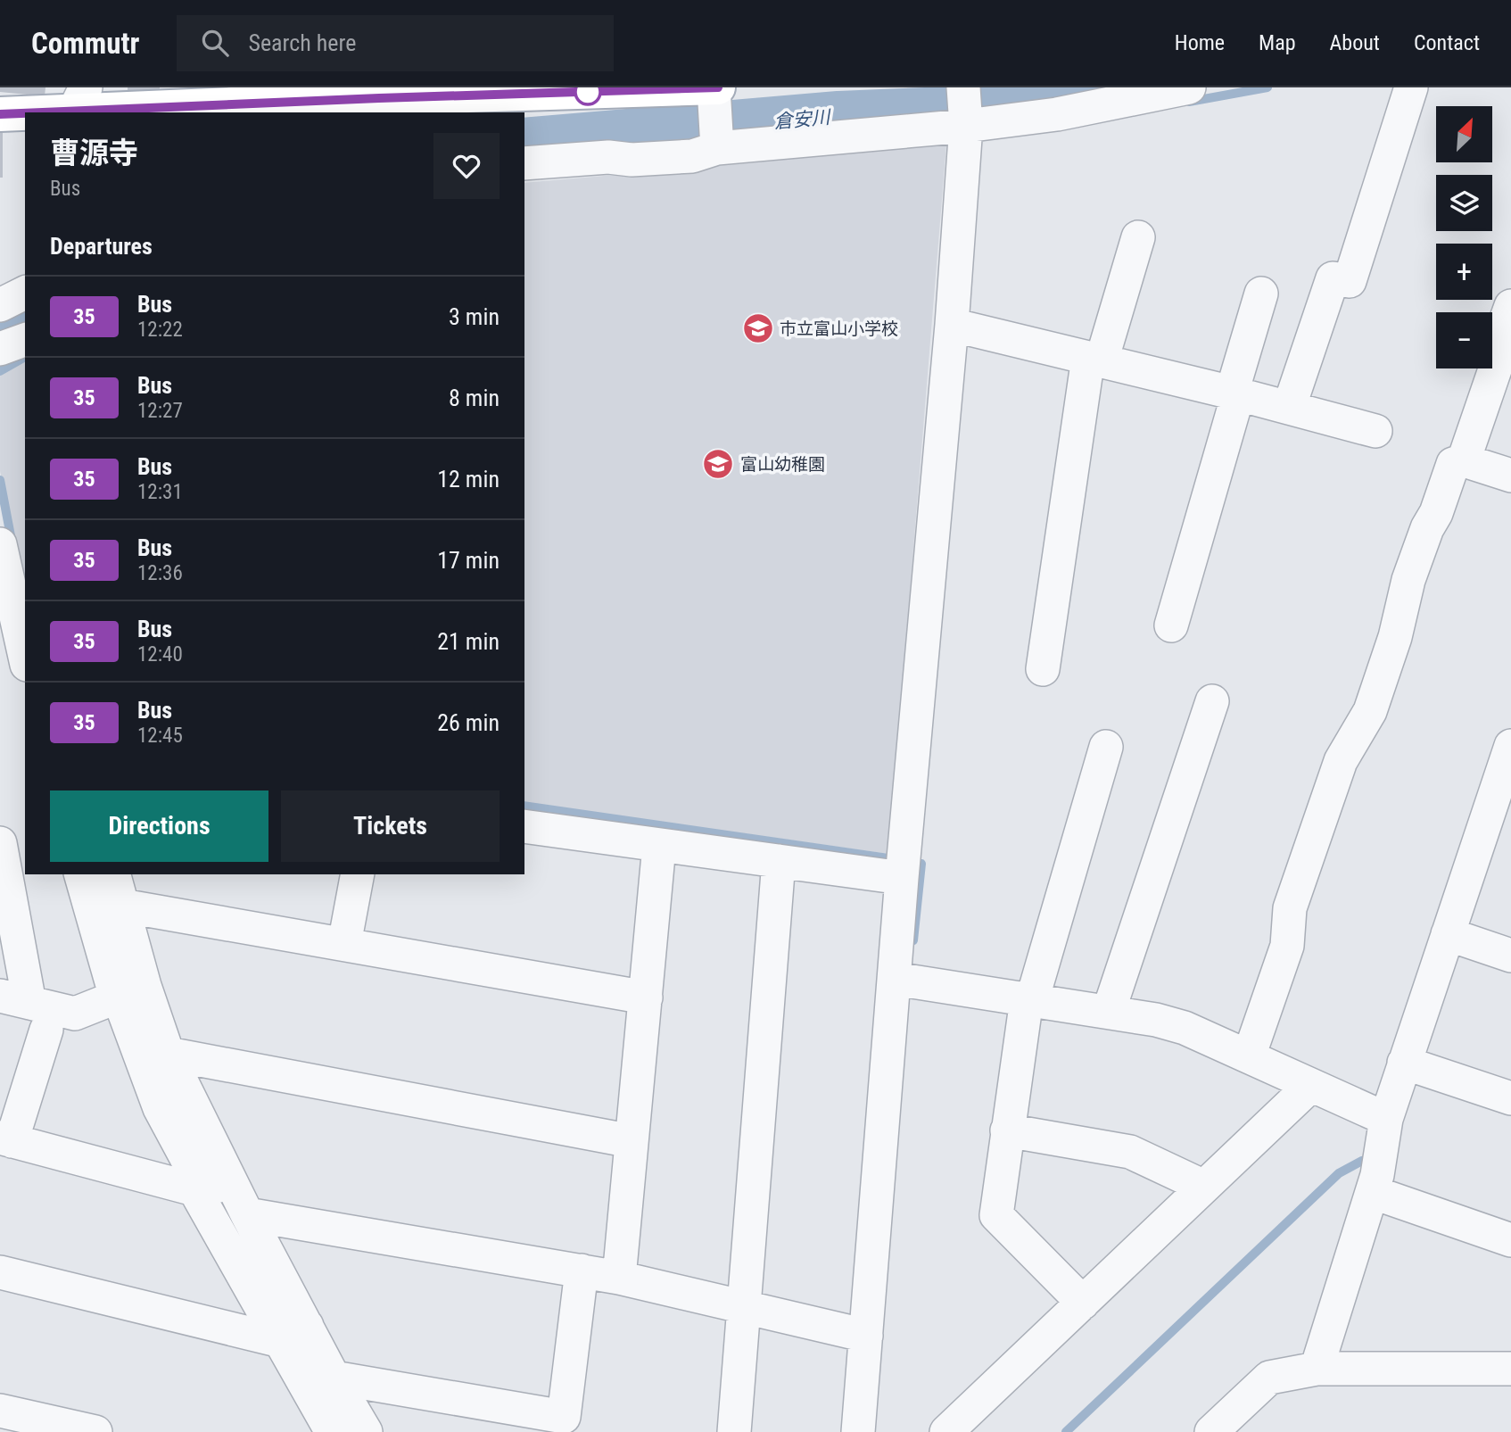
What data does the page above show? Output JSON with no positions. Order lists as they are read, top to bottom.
{
  "water": ["倉安川"],
  "places": {
    "school or university": ["市立富山小学校", "富山幼稚園"]
  },
  "lines": ["bus line 35"],
  "north": "top right",
  "page": {
    "header": "Commutr",
    "search": "Search here",
    "nav": [
      "Home",
      "Map",
      "About",
      "Contact"
    ],
    "map_buttons": ["+", "−"],
    "heading": [
      ["曹源寺", "Bus"],
      "Departures"
    ],
    "list": [
      {
        "mark": "35",
        "name": "Bus",
        "note": "12:22",
        "value": "3 min"
      },
      {
        "mark": "35",
        "name": "Bus",
        "note": "12:27",
        "value": "8 min"
      },
      {
        "mark": "35",
        "name": "Bus",
        "note": "12:31",
        "value": "12 min"
      },
      {
        "mark": "35",
        "name": "Bus",
        "note": "12:36",
        "value": "17 min"
      },
      {
        "mark": "35",
        "name": "Bus",
        "note": "12:40",
        "value": "21 min"
      },
      {
        "mark": "35",
        "name": "Bus",
        "note": "12:45",
        "value": "26 min"
      }
    ],
    "buttons": ["Directions", "Tickets"]
  }
}
